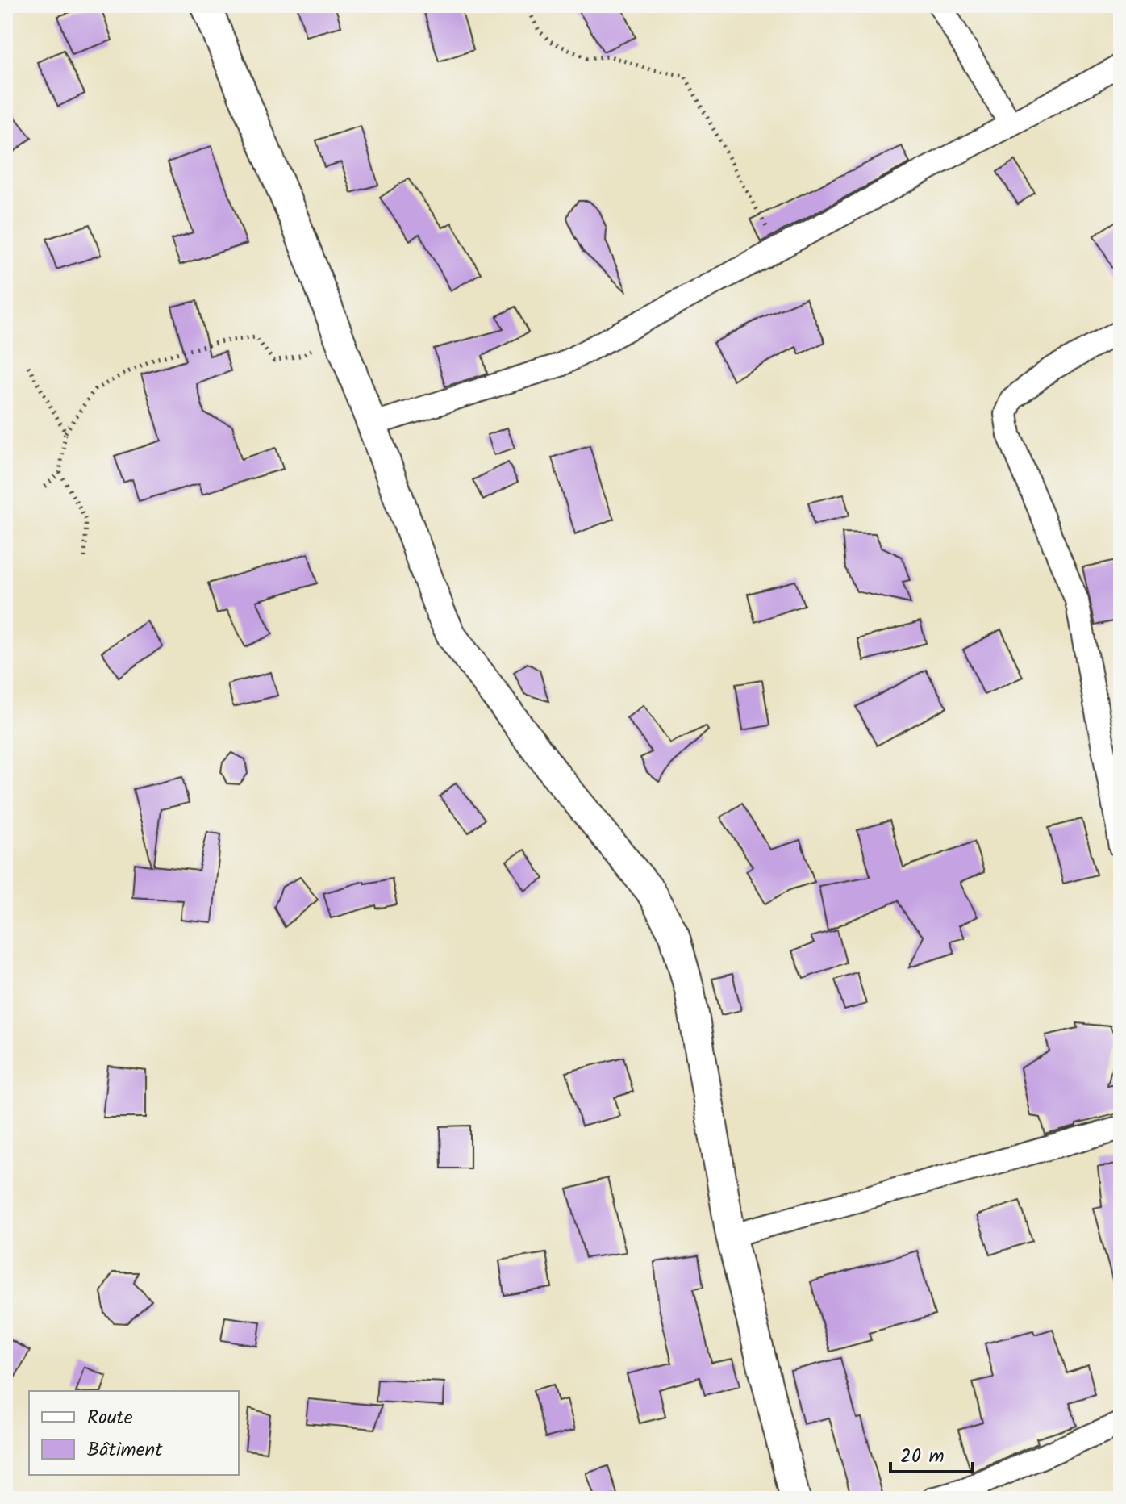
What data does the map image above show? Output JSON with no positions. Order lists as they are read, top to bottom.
{
  "legend": ["Route", "Bâtiment"],
  "scale_bar": "20 m"
}
